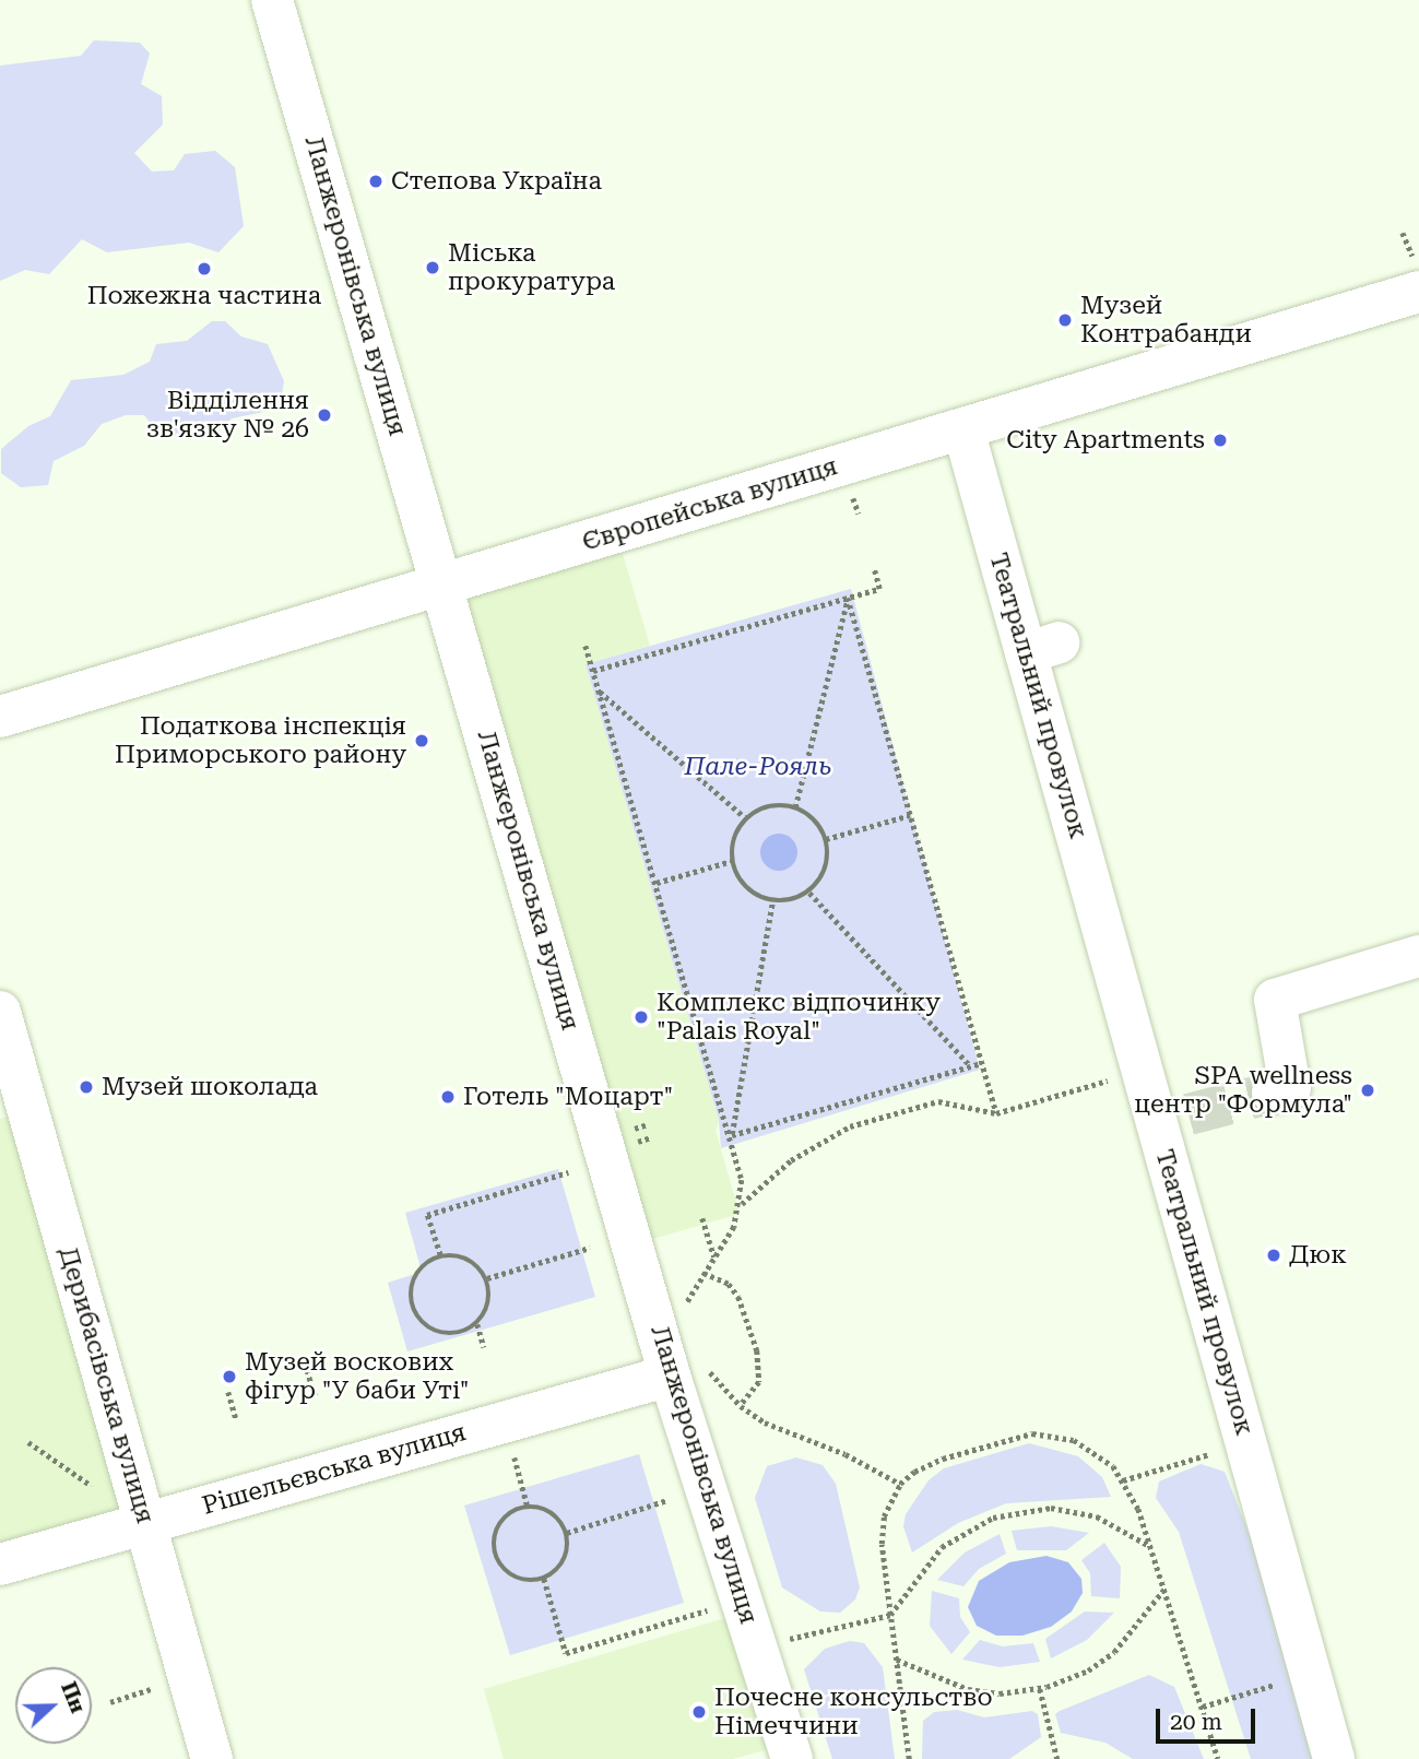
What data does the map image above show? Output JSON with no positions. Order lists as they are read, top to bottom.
{
  "streets": {
    "street": [
      "Ланжеронівська вулиця",
      "Європейська вулиця",
      "Театральний провулок",
      "Дерибасівська вулиця",
      "Рішельєвська вулиця"
    ]
  },
  "crossings": [
    ["Ланжеронівська вулиця", "Європейська вулиця"],
    ["Ланжеронівська вулиця", "Рішельєвська вулиця"],
    ["Європейська вулиця", "Театральний провулок"],
    ["Дерибасівська вулиця", "Рішельєвська вулиця"]
  ],
  "parks": ["Пале-Рояль"],
  "places": [
    "Степова Україна",
    "Міська прокуратура",
    "Пожежна частина",
    "Музей Контрабанди",
    "Відділення зв'язку № 26",
    "City Apartments",
    "Податкова інспекція Приморського району",
    "Комплекс відпочинку \"Palais Royal\"",
    "Музей шоколада",
    "SPA wellness центр \"Формула\"",
    "Готель \"Моцарт\"",
    "Дюк",
    "Музей воскових фігур \"У баби Уті\"",
    "Почесне консульство Німеччини"
  ],
  "scale_bar": "20 m",
  "north": "right"
}
